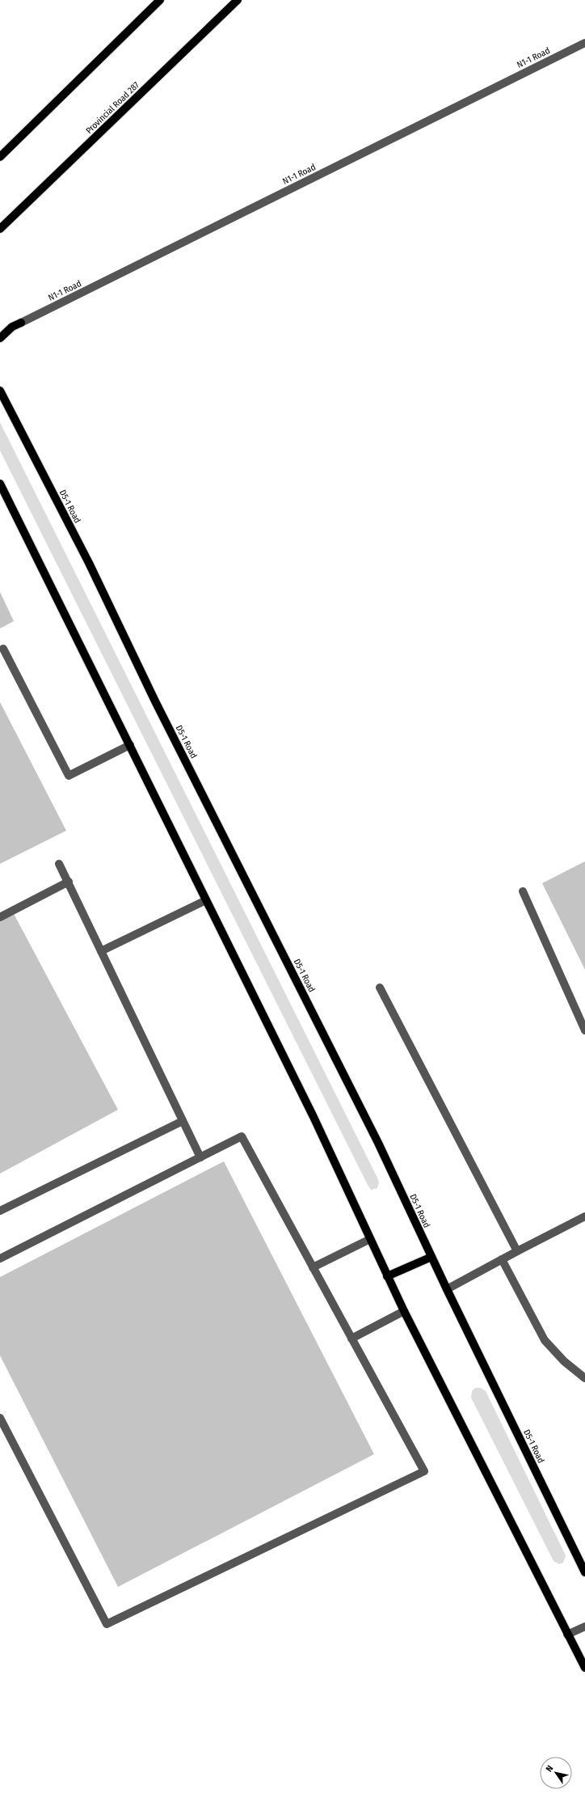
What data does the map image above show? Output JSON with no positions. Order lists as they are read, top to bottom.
{
  "streets": {
    "main road": ["Provincial Road 287", "D5-1 Road"],
    "street": ["N1-1 Road"]
  },
  "north": "top left"
}
